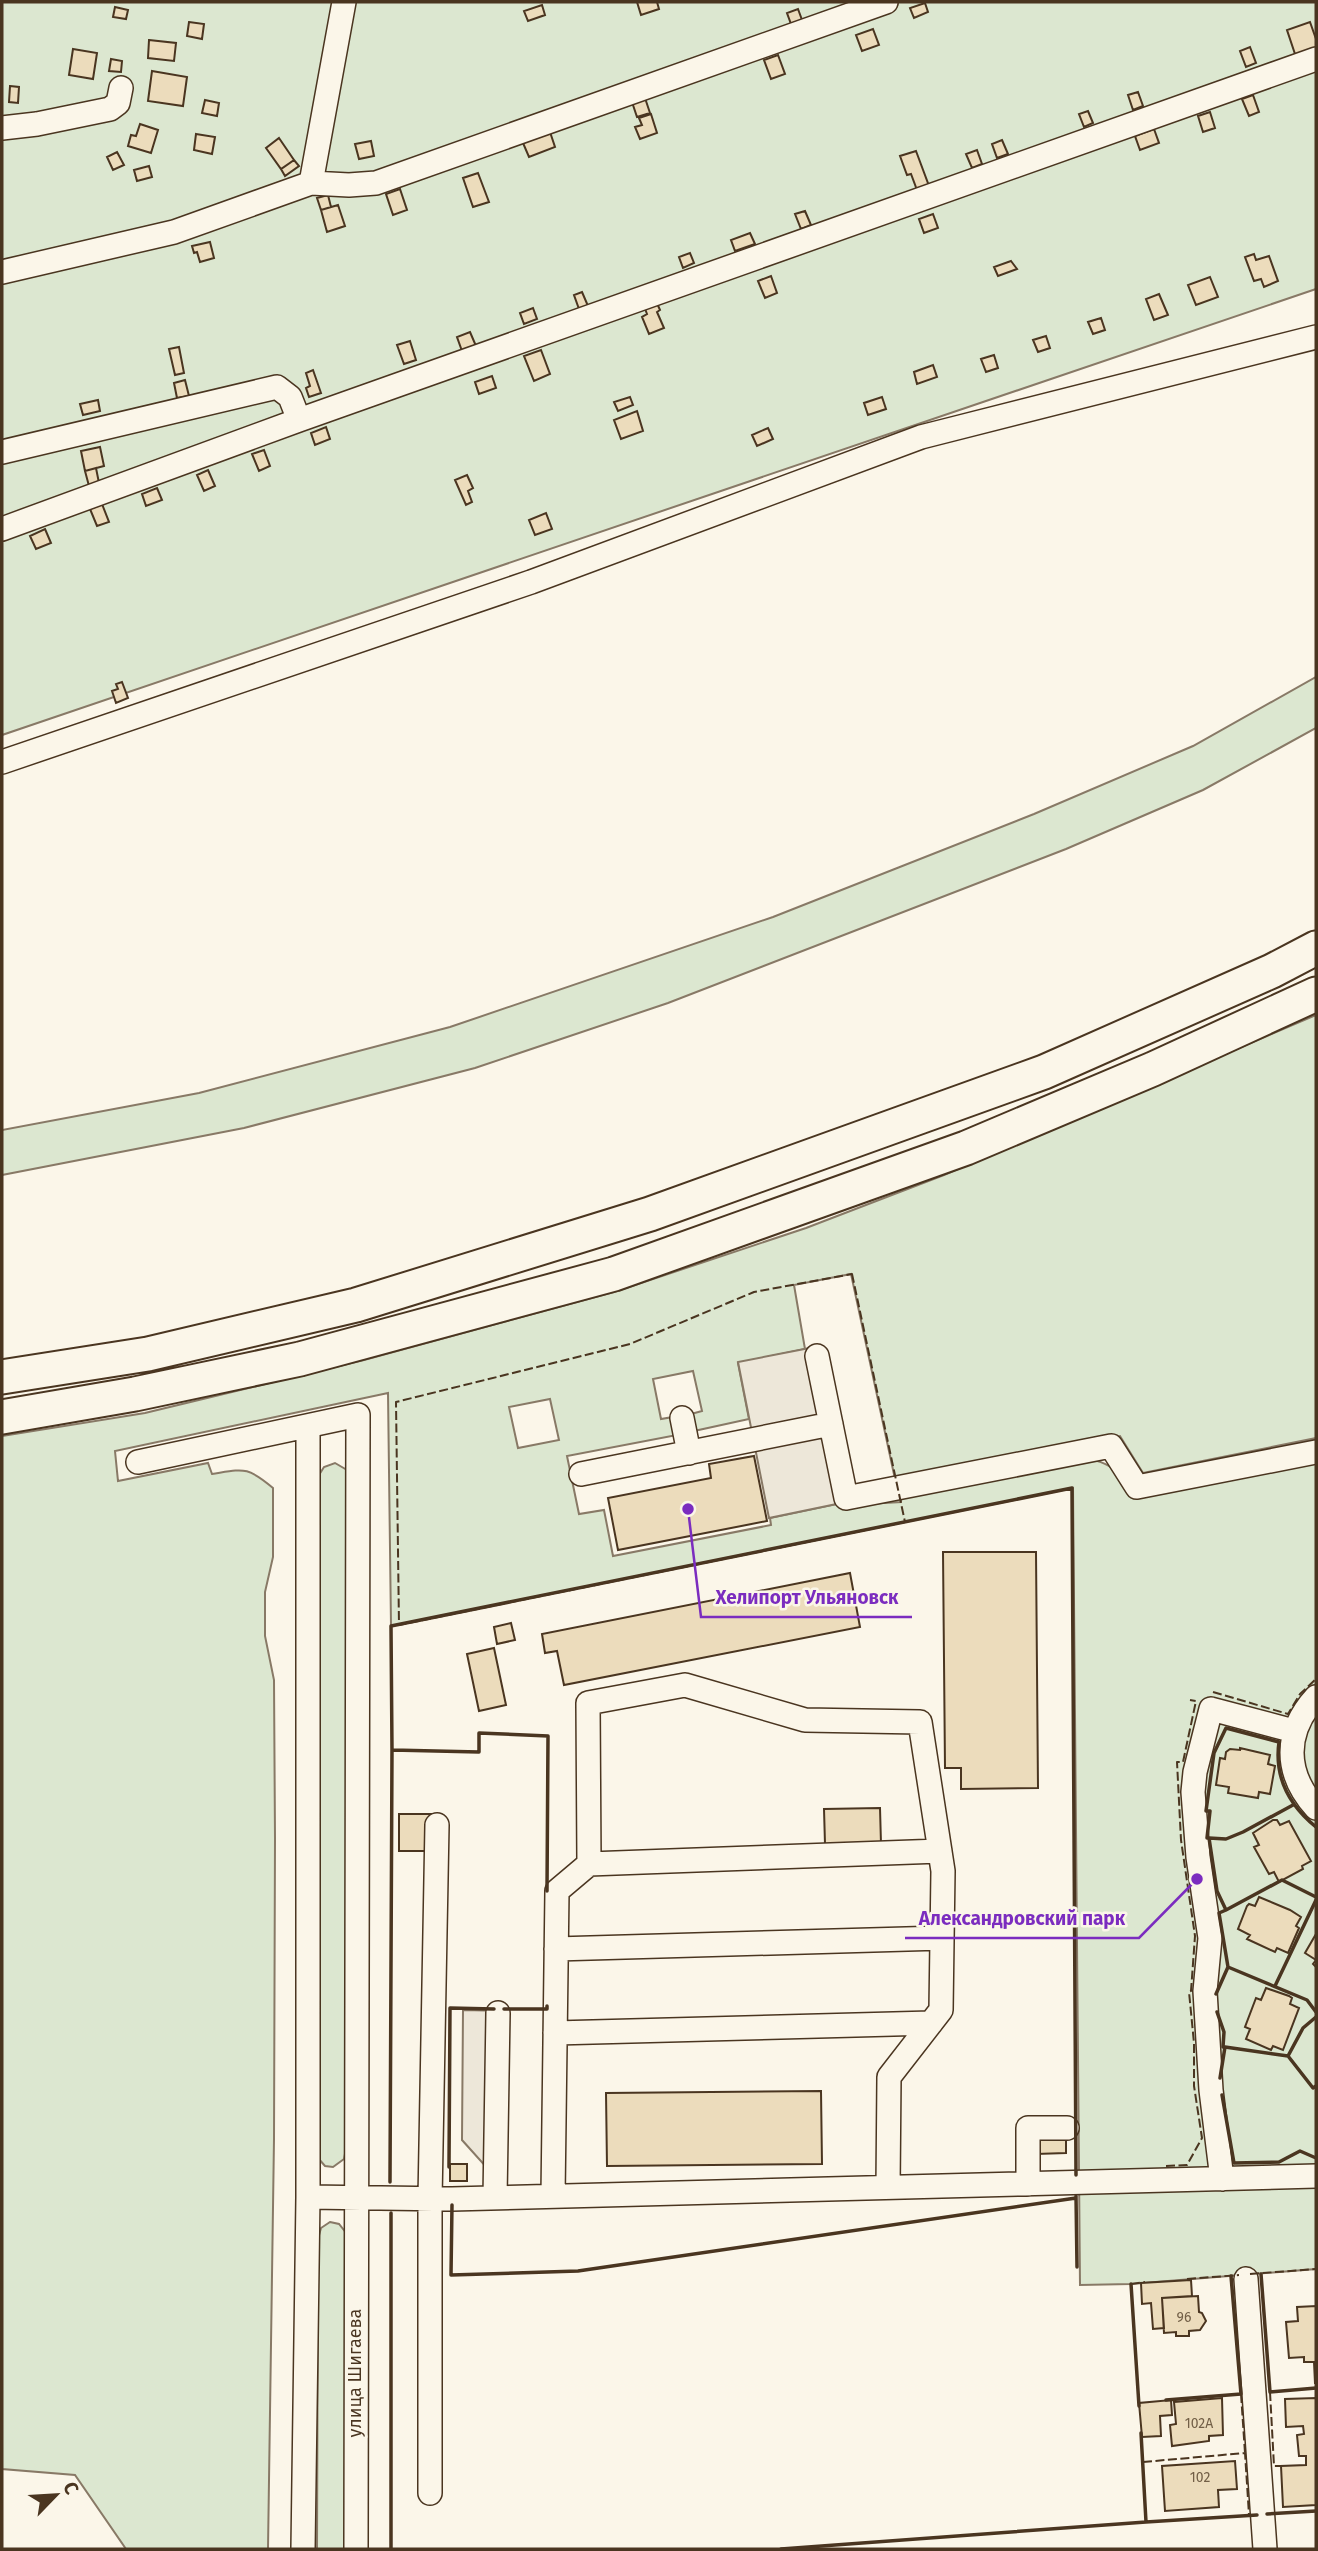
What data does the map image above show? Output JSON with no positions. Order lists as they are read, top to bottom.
{
  "streets": {
    "street": ["улица Шигаева"]
  },
  "places": ["Хелипорт Ульяновск", "Александровский парк"],
  "house_numbers": ["96", "102А", "102"],
  "north": "top right"
}
